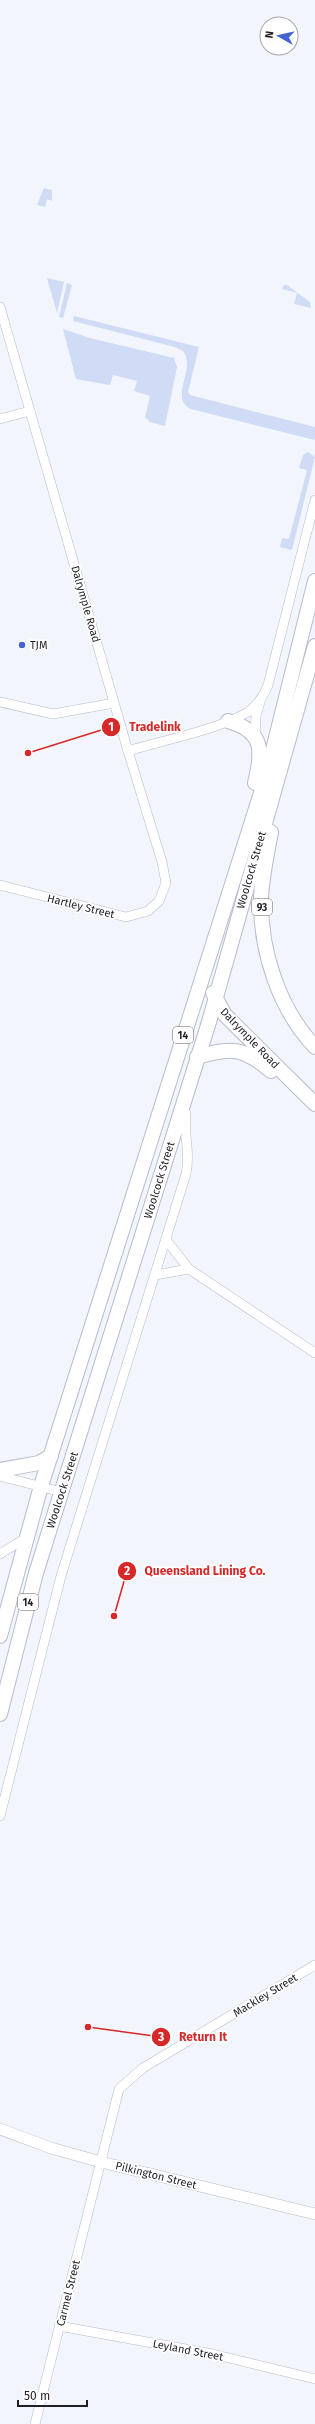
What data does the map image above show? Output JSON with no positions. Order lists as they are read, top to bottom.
{
  "streets": {
    "main road": [
      "Dalrymple Road",
      "Woolcock Street",
      "93",
      "14"
    ],
    "street": [
      "Hartley Street",
      "Mackley Street",
      "Pilkington Street",
      "Carmel Street",
      "Leyland Street"
    ]
  },
  "crossings": [
    ["Dalrymple Road", "Woolcock Street"],
    ["Dalrymple Road", "Hartley Street"],
    ["Woolcock Street", "93"],
    ["Mackley Street", "Pilkington Street"],
    ["Mackley Street", "Carmel Street"],
    ["Pilkington Street", "Carmel Street"],
    ["Carmel Street", "Leyland Street"]
  ],
  "places": [
    "TJM",
    "Tradelink",
    "Queensland Lining Co.",
    "Return It"
  ],
  "scale_bar": "50 m",
  "north": "left"
}
